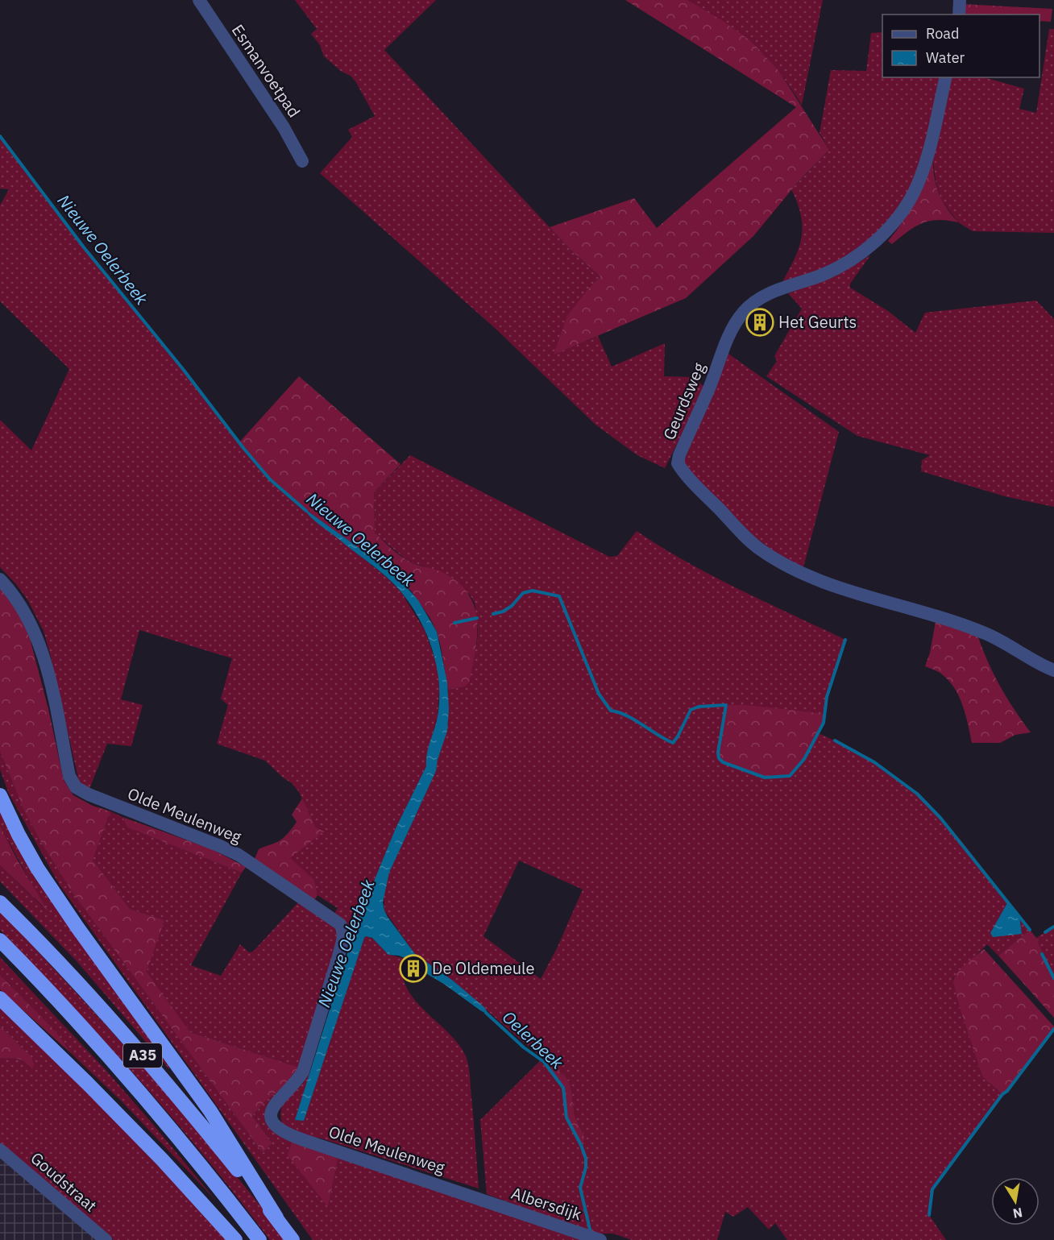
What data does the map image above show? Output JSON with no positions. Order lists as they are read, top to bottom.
{
  "streets": {
    "highway": ["A35"],
    "street": [
      "Esmanvoetpad",
      "Geurdsweg",
      "Olde Meulenweg",
      "Goudstraat",
      "Albersdijk"
    ]
  },
  "crossings": [
    ["Olde Meulenweg", "Albersdijk"]
  ],
  "water": ["Nieuwe Oelerbeek", "Oelerbeek"],
  "places": {
    "building": ["Het Geurts", "De Oldemeule"]
  },
  "legend": ["Road", "Water"],
  "north": "bottom"
}
